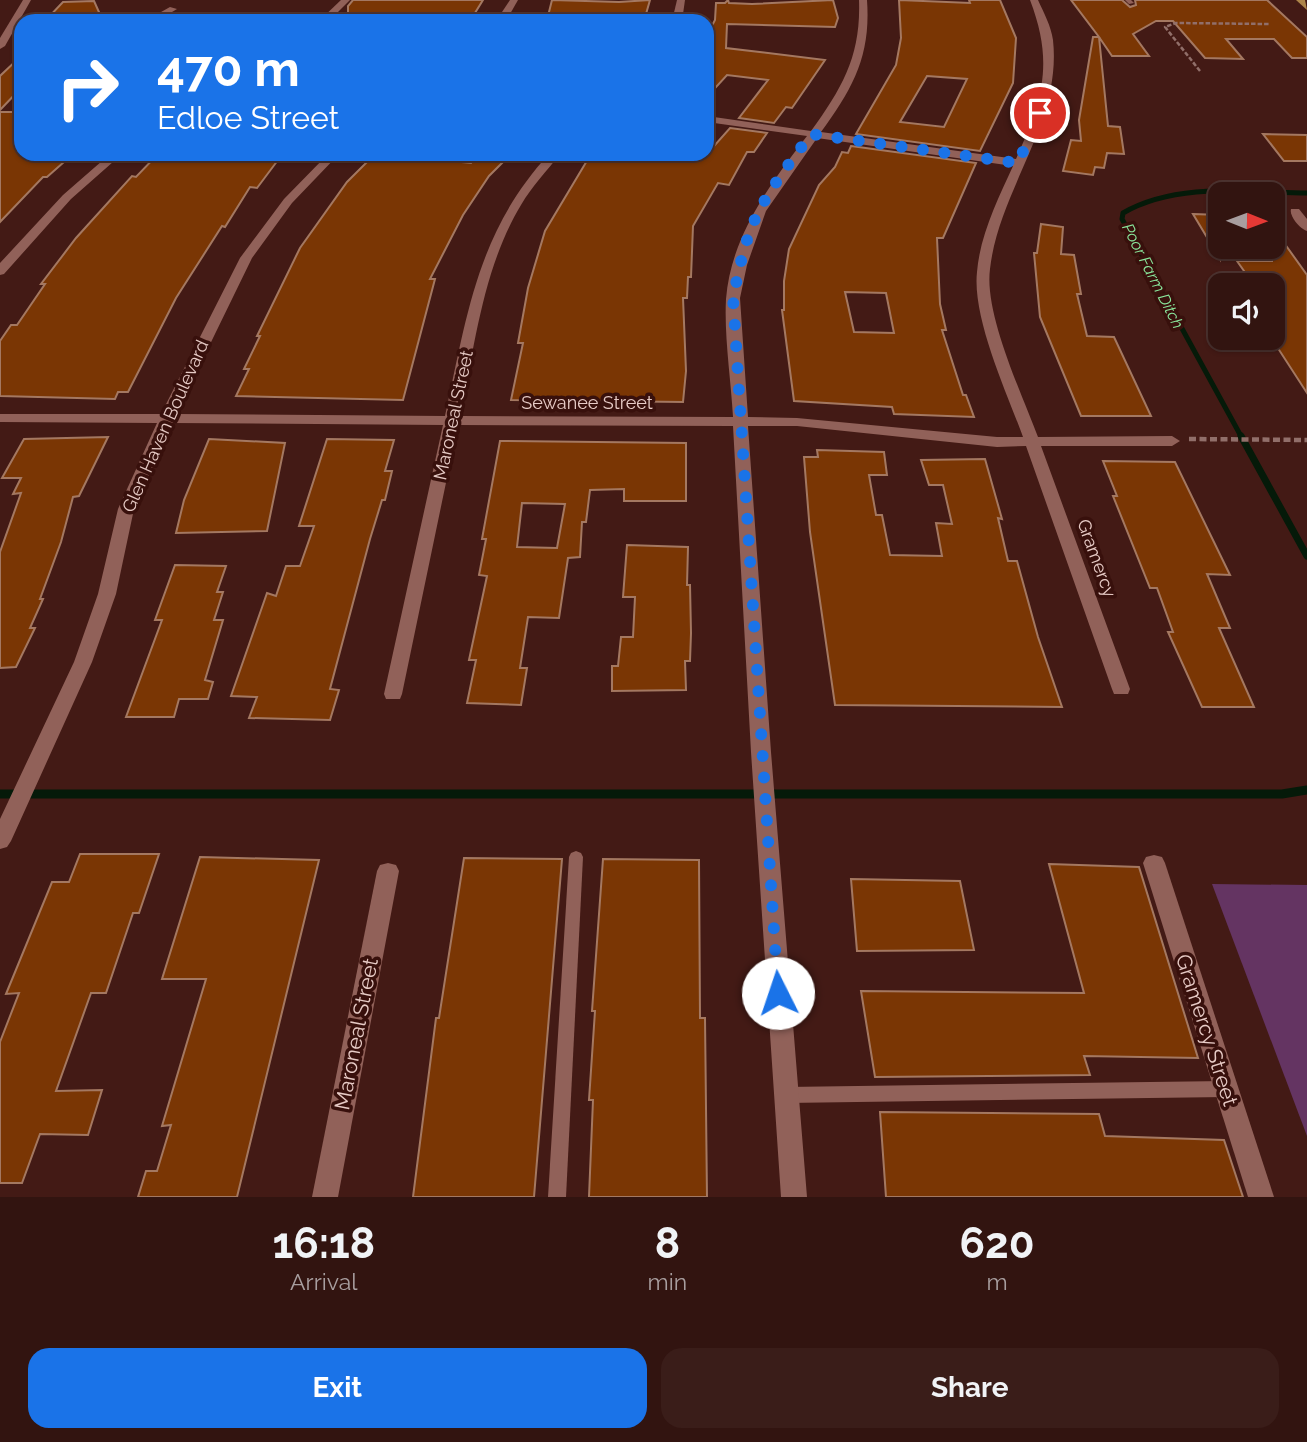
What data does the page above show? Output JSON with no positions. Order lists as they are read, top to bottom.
{
  "streets": {
    "street": [
      "Sewanee Street",
      "Maroneal Street",
      "Glen Haven Boulevard",
      "Gramercy",
      "Gramercy Street"
    ]
  },
  "crossings": [
    ["Sewanee Street", "Maroneal Street"],
    ["Sewanee Street", "Glen Haven Boulevard"],
    ["Sewanee Street", "Gramercy"]
  ],
  "water": ["Poor Farm Ditch"],
  "north": "right",
  "page": {
    "turn": ["470 m", "Edloe Street"],
    "eta": [
      "16:18",
      "Arrival",
      "8",
      "min",
      "620",
      "m"
    ],
    "buttons": ["Exit", "Share"]
  }
}
